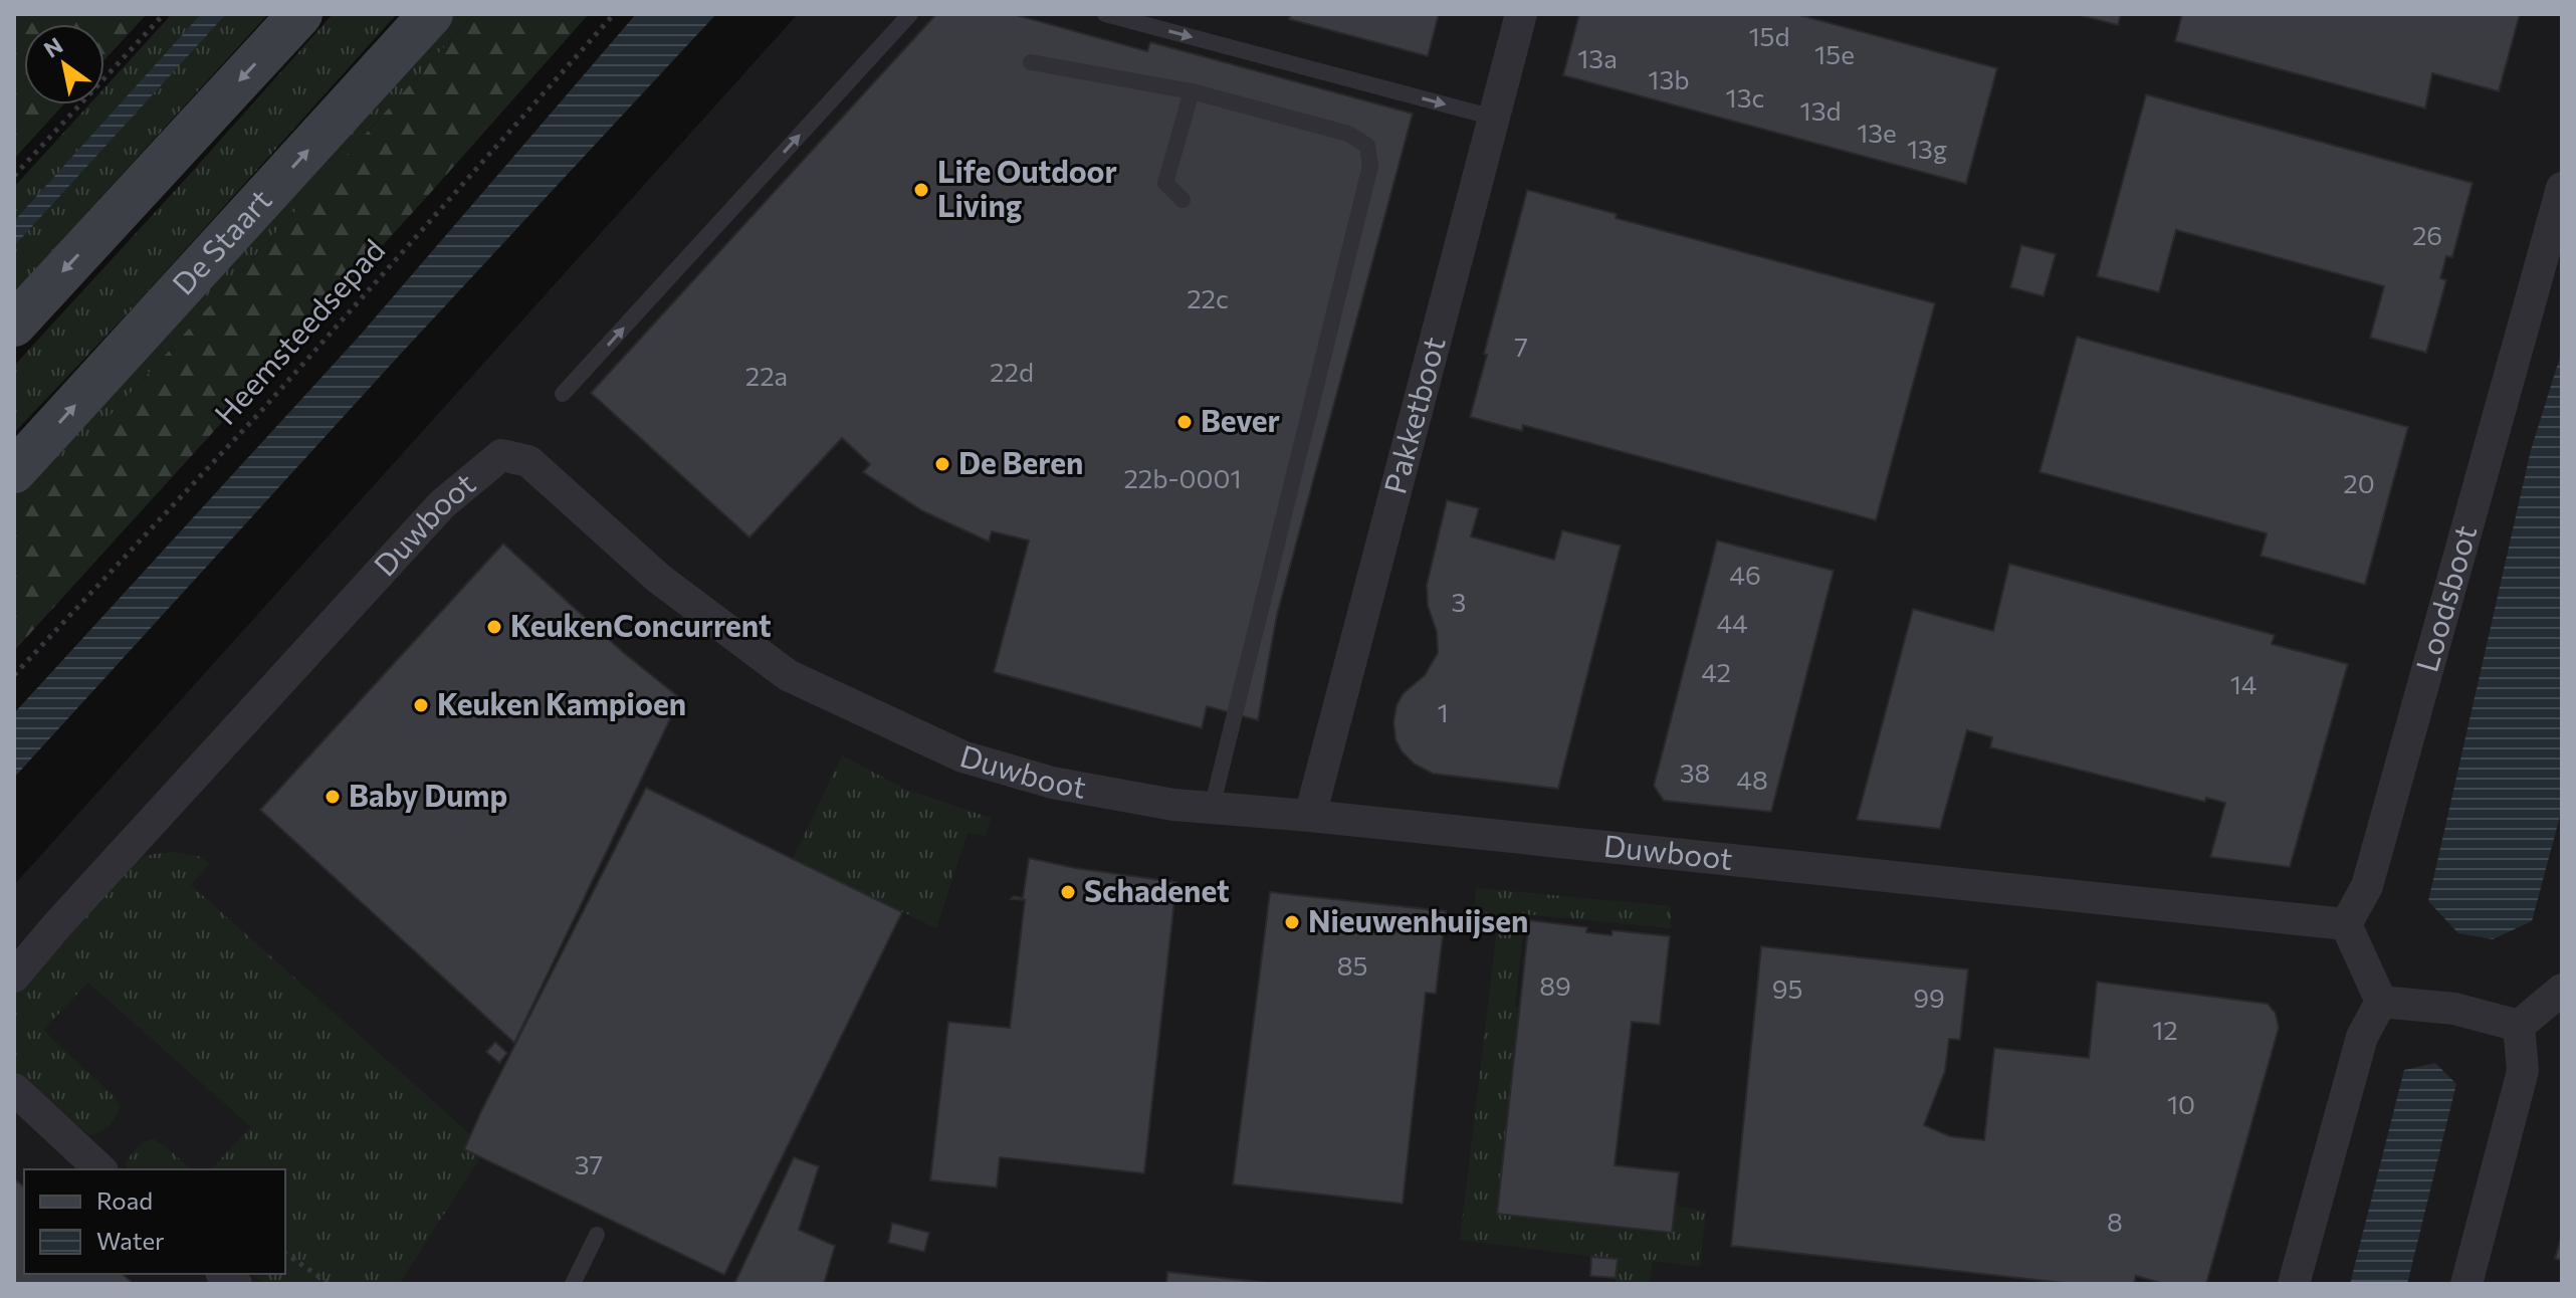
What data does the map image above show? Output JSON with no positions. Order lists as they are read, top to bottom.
{
  "streets": {
    "main road": ["De Staart"],
    "street": ["Pakketboot", "Duwboot", "Loodsboot"],
    "path": ["Heemsteedsepad"]
  },
  "crossings": [
    ["Pakketboot", "Duwboot"],
    ["Duwboot", "Loodsboot"]
  ],
  "places": [
    "Life Outdoor Living",
    "Bever",
    "De Beren",
    "KeukenConcurrent",
    "Keuken Kampioen",
    "Baby Dump",
    "Schadenet",
    "Nieuwenhuijsen"
  ],
  "house_numbers": [
    "15d",
    "15e",
    "13a",
    "13b",
    "13c",
    "13d",
    "13e",
    "13g",
    "26",
    "22c",
    "7",
    "22d",
    "22a",
    "22b-0001",
    "20",
    "46",
    "3",
    "44",
    "42",
    "14",
    "1",
    "38",
    "48",
    "85",
    "89",
    "95",
    "99",
    "12",
    "10",
    "37",
    "8"
  ],
  "legend": ["Road", "Water"],
  "north": "top left"
}
